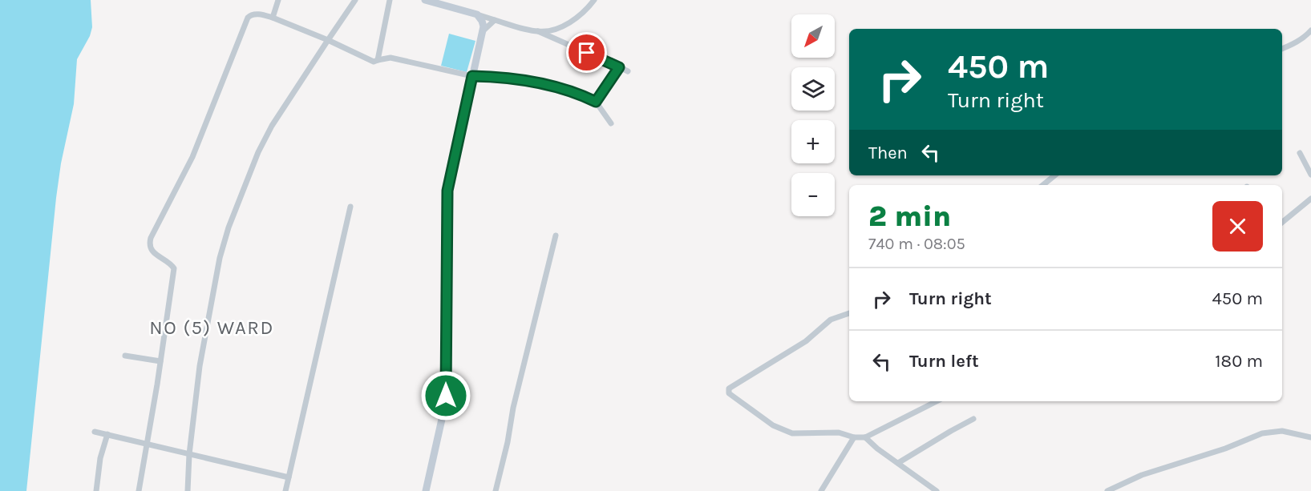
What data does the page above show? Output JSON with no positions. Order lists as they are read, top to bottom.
{
  "districts": ["NO (5) WARD"],
  "north": "bottom left",
  "page": {
    "map_buttons": ["+", "−"],
    "turn": ["450 m", "Turn right"],
    "then": "Then",
    "heading": ["2 min", "740 m · 08:05"],
    "list": [
      {
        "name": "Turn right",
        "value": "450 m"
      },
      {
        "name": "Turn left",
        "value": "180 m"
      }
    ]
  }
}
